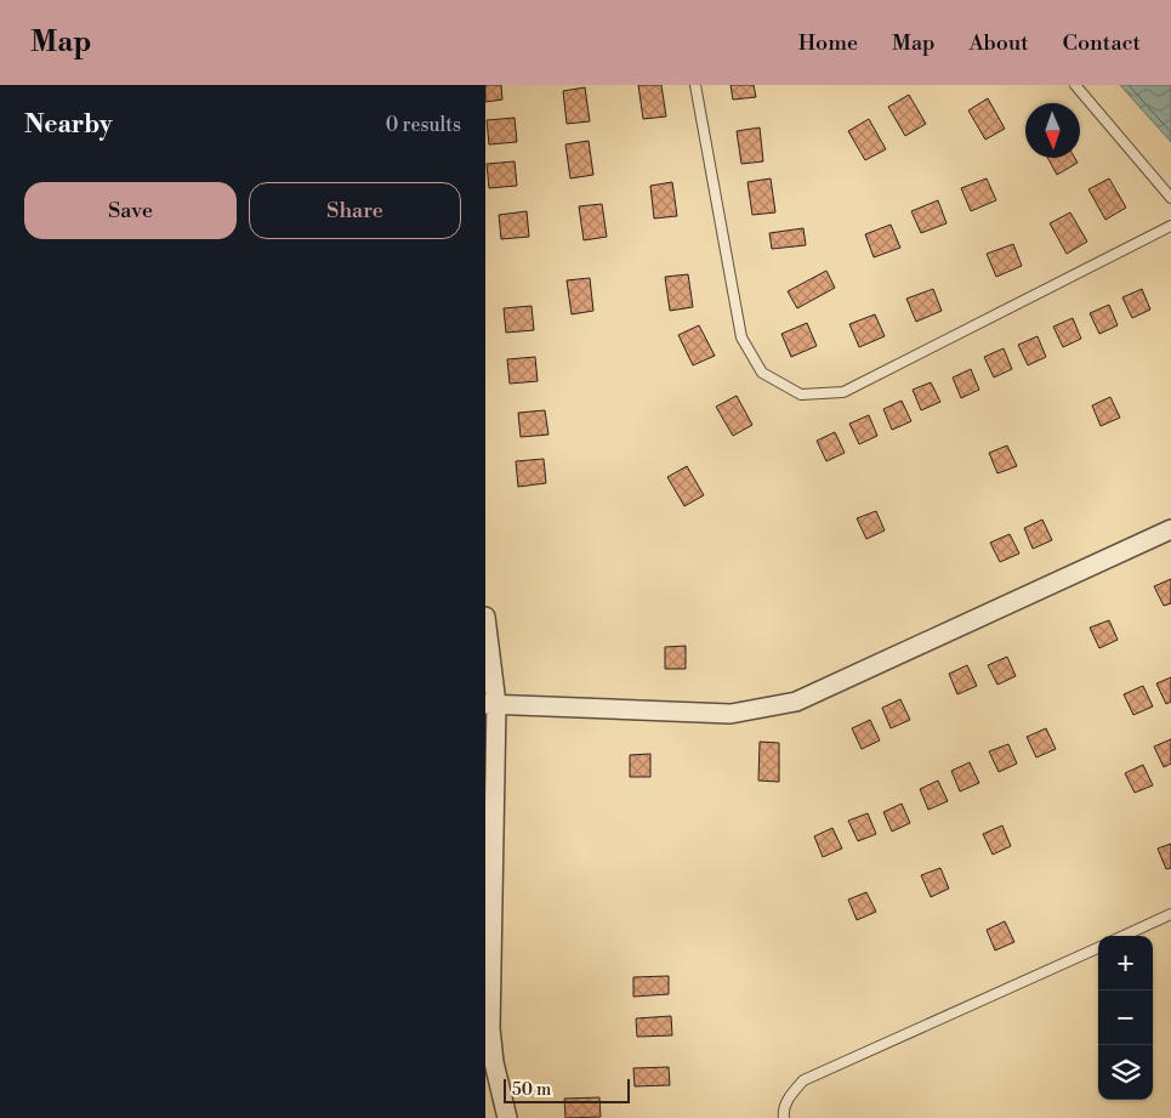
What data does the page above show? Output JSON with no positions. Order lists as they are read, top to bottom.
{
  "scale_bar": "50 m",
  "north": "bottom",
  "page": {
    "header": "Map",
    "nav": [
      "Home",
      "Map",
      "About",
      "Contact"
    ],
    "heading": ["Nearby", "0 results"],
    "buttons": ["Save", "Share"],
    "map_buttons": ["+", "−"],
    "scale": "50 m"
  }
}
